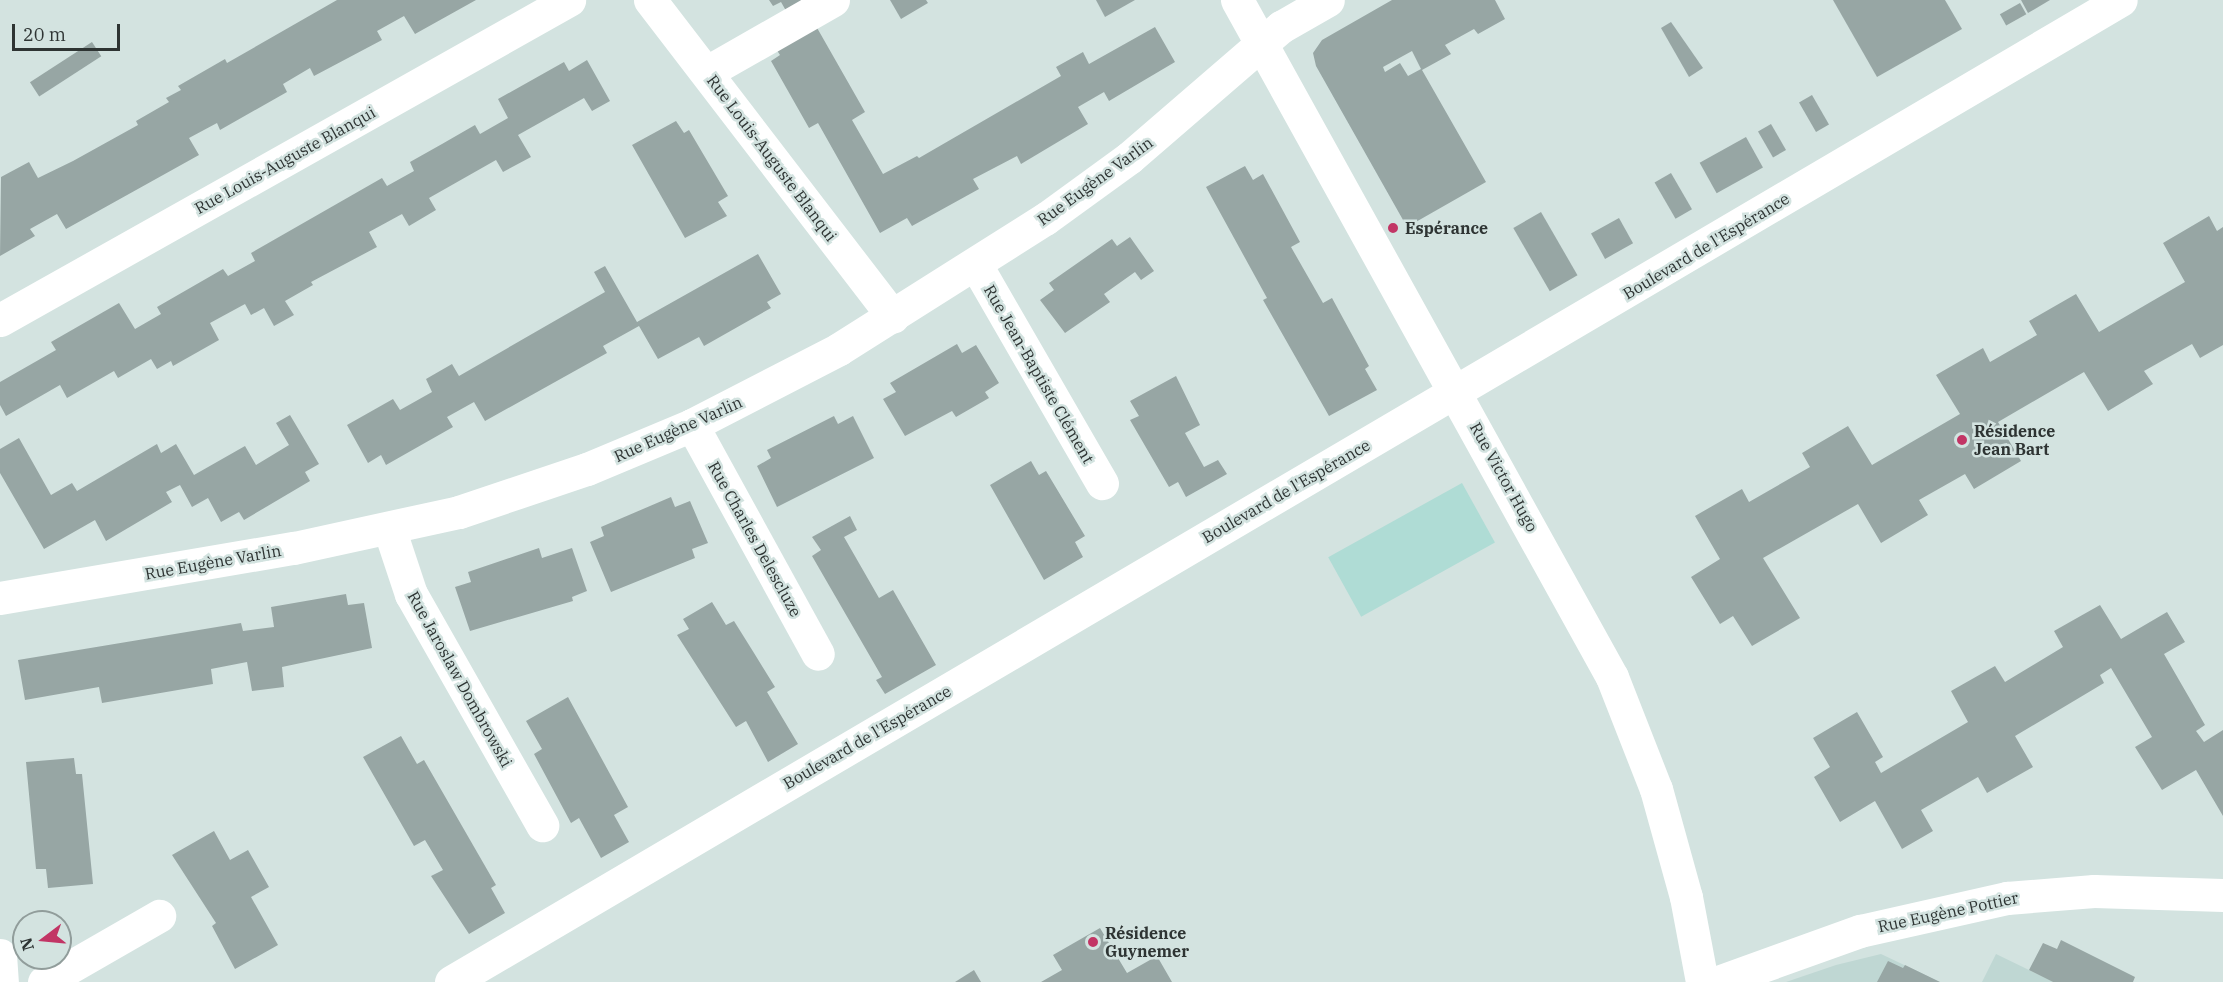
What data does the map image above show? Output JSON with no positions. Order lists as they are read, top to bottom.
{
  "streets": {
    "street": [
      "Rue Louis-Auguste Blanqui",
      "Rue Eugène Varlin",
      "Boulevard de l'Espérance",
      "Rue Jean-Baptiste Clément",
      "Rue Victor Hugo",
      "Rue Charles Delescluze",
      "Rue Jaroslaw Dombrowski",
      "Rue Eugène Pottier"
    ]
  },
  "crossings": [
    ["Rue Louis-Auguste Blanqui", "Rue Eugène Varlin"],
    ["Rue Eugène Varlin", "Rue Jean-Baptiste Clément"],
    ["Rue Eugène Varlin", "Rue Victor Hugo"],
    ["Rue Eugène Varlin", "Rue Charles Delescluze"],
    ["Rue Eugène Varlin", "Rue Jaroslaw Dombrowski"],
    ["Boulevard de l'Espérance", "Rue Victor Hugo"]
  ],
  "places": ["Espérance", "Résidence Jean Bart", "Résidence Guynemer"],
  "scale_bar": "20 m",
  "north": "left"
}
